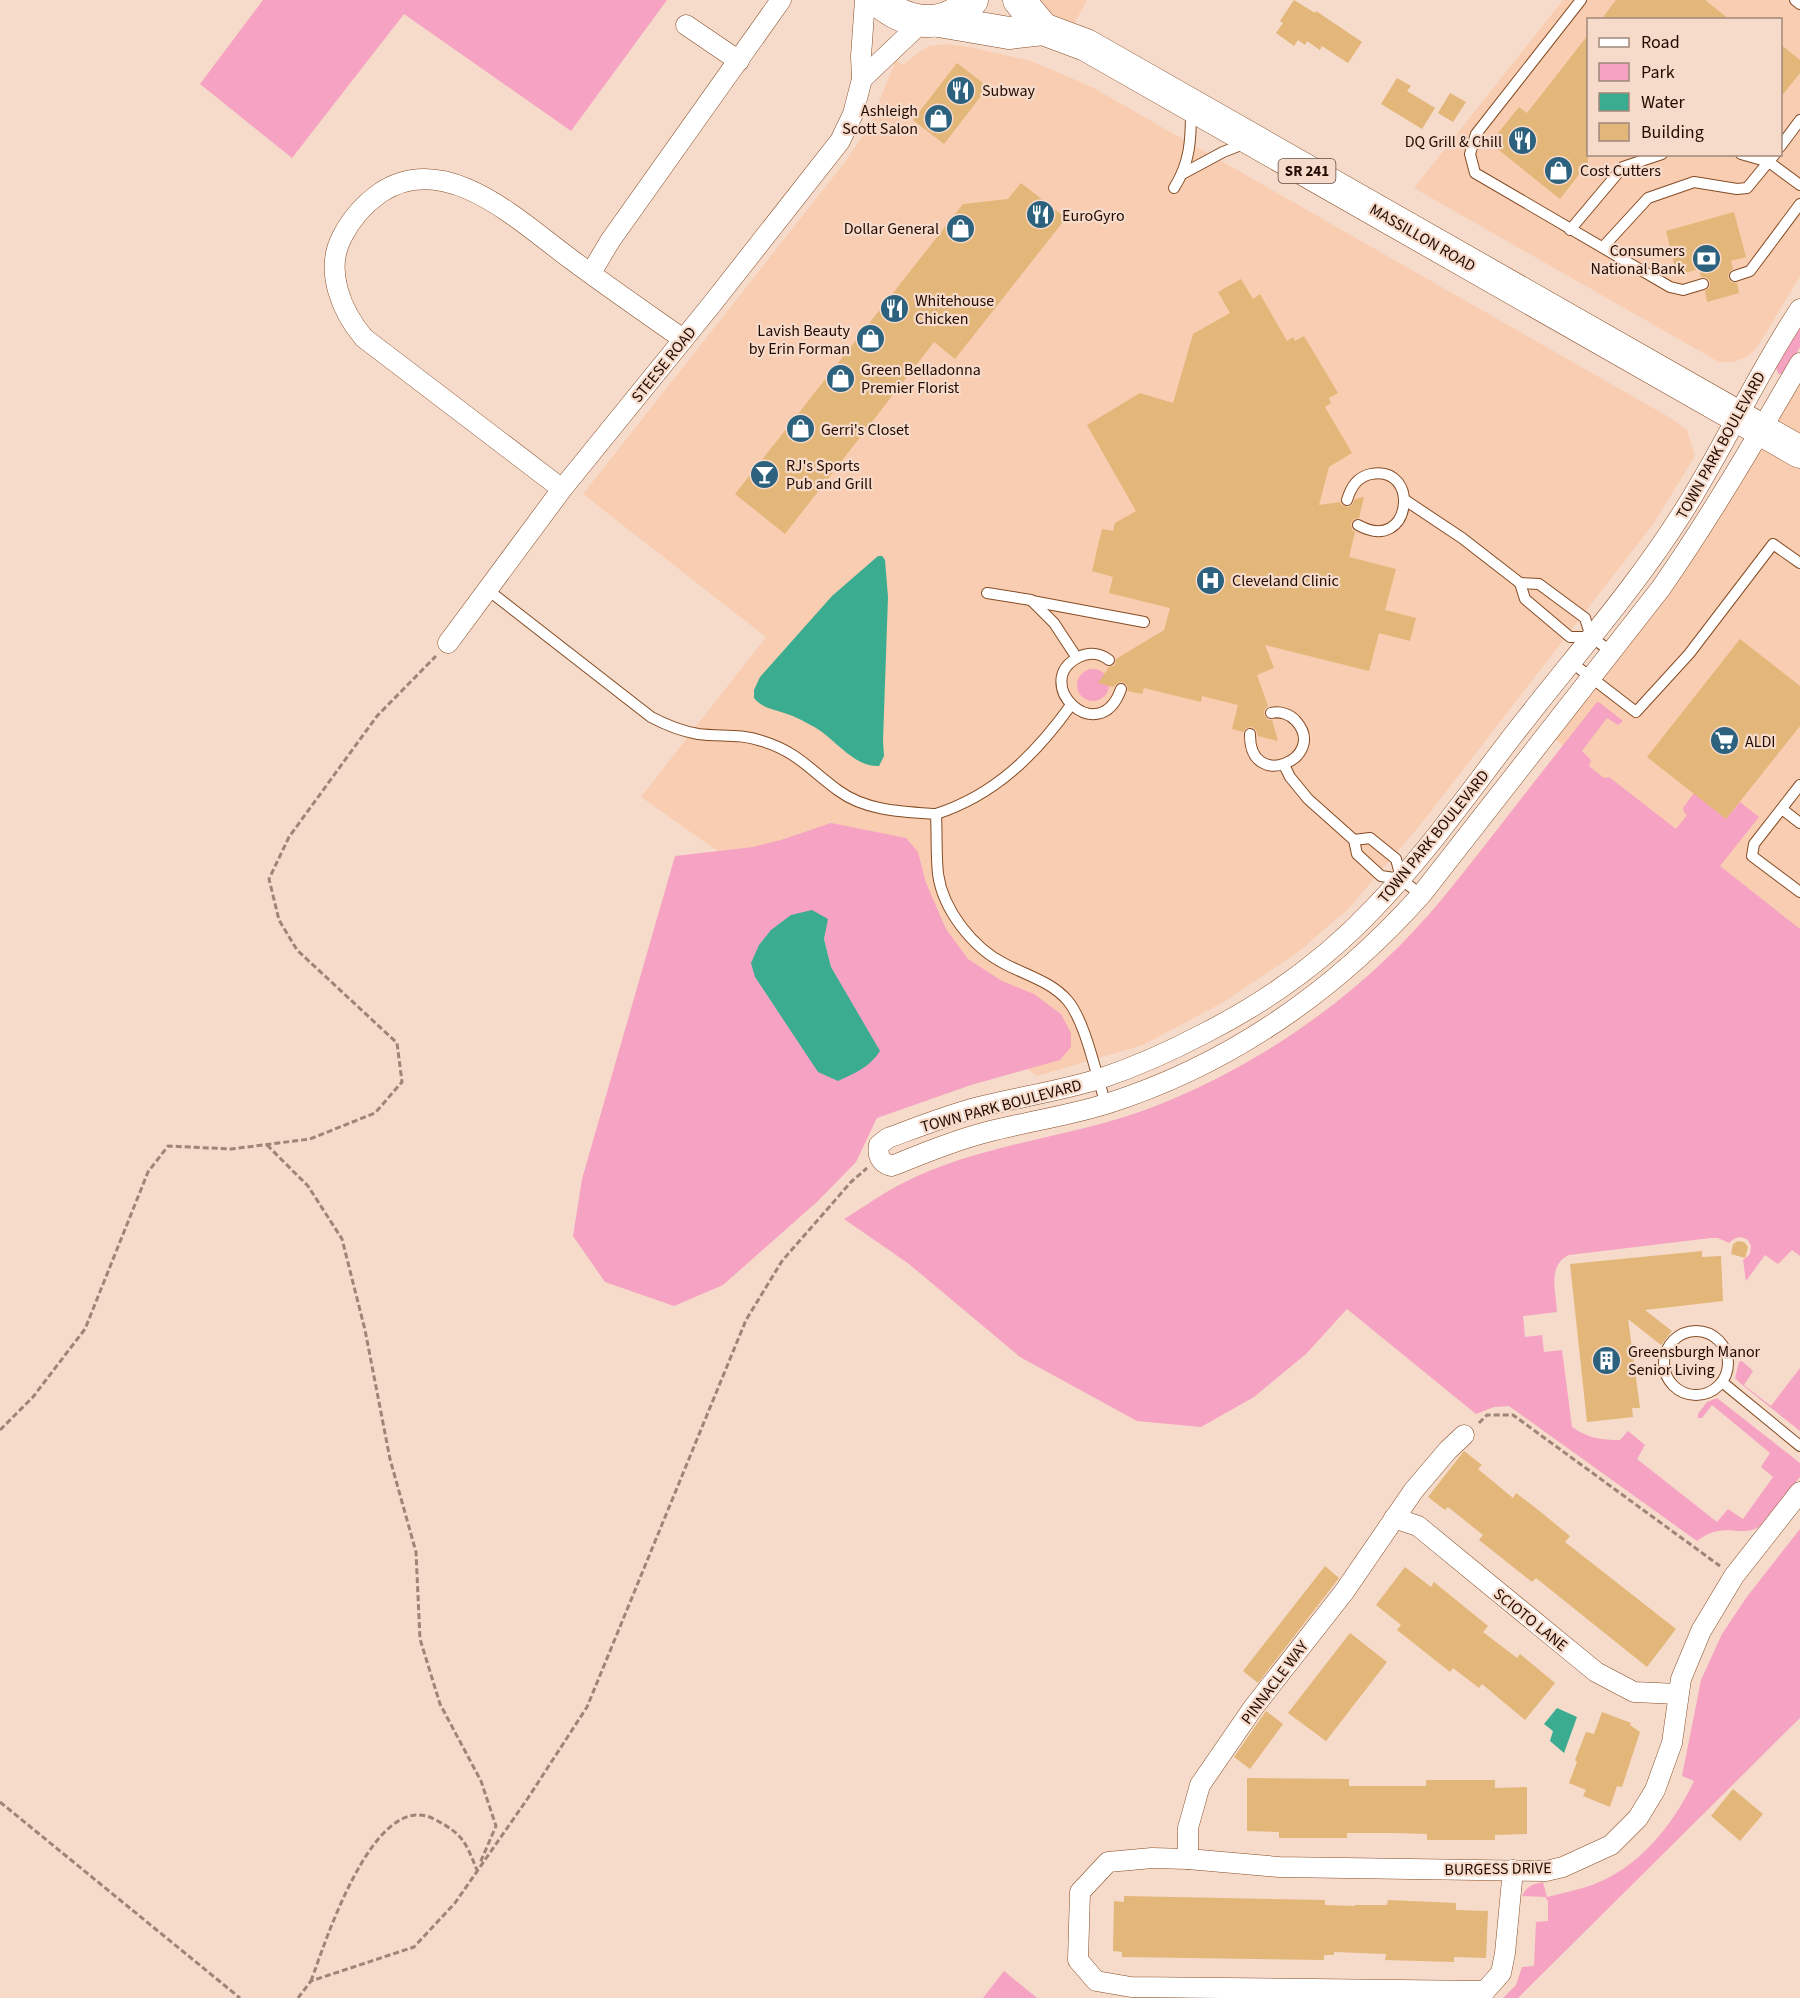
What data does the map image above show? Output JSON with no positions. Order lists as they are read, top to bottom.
{
  "streets": {
    "main road": ["SR 241", "MASSILLON ROAD"],
    "street": [
      "STEESE ROAD",
      "TOWN PARK BOULEVARD",
      "SCIOTO LANE",
      "PINNACLE WAY",
      "BURGESS DRIVE"
    ]
  },
  "crossings": [
    ["SR 241", "MASSILLON ROAD"],
    ["MASSILLON ROAD", "TOWN PARK BOULEVARD"],
    ["SCIOTO LANE", "PINNACLE WAY"],
    ["SCIOTO LANE", "BURGESS DRIVE"],
    ["PINNACLE WAY", "BURGESS DRIVE"]
  ],
  "places": {
    "restaurant": [
      "Subway",
      "DQ Grill & Chill",
      "EuroGyro",
      "Whitehouse Chicken"
    ],
    "shop": [
      "Ashleigh Scott Salon",
      "Cost Cutters",
      "Dollar General",
      "Lavish Beauty by Erin Forman",
      "Green Belladonna Premier Florist",
      "Gerri's Closet"
    ],
    "bank": ["Consumers National Bank"],
    "bar": ["RJ's Sports Pub and Grill"],
    "hospital": ["Cleveland Clinic"],
    "supermarket": ["ALDI"],
    "building": ["Greensburgh Manor Senior Living"]
  },
  "legend": [
    "Road",
    "Park",
    "Water",
    "Building"
  ]
}
